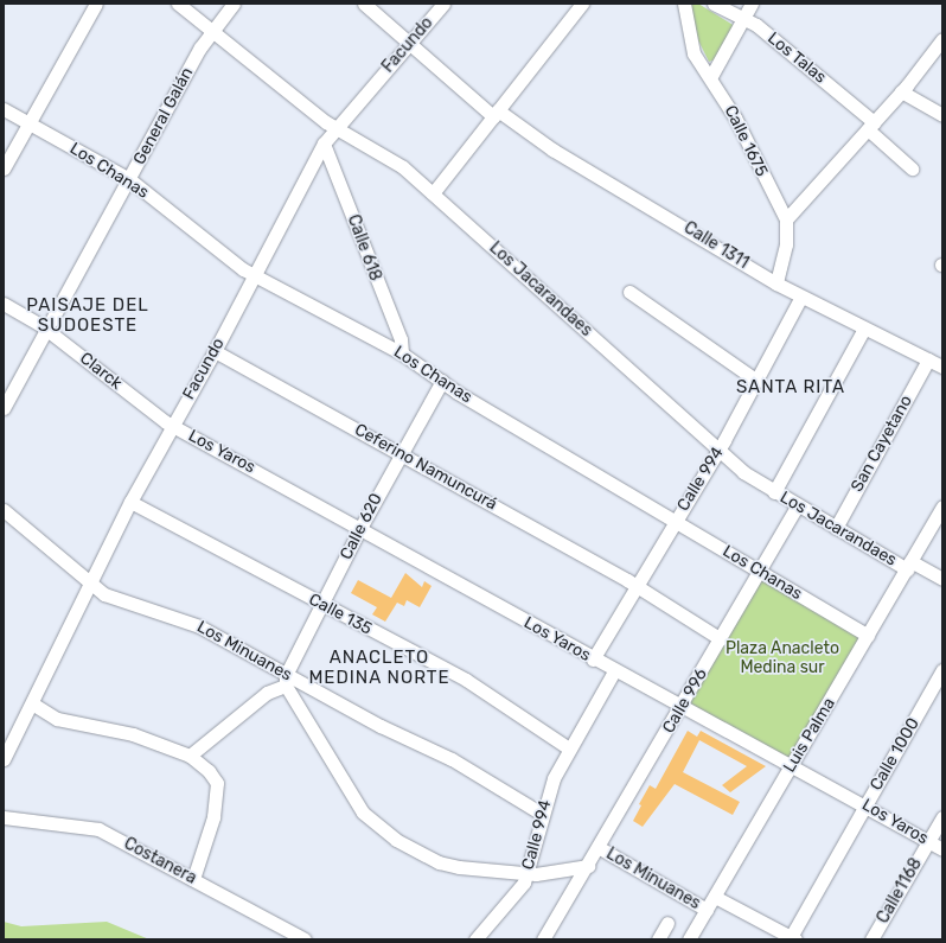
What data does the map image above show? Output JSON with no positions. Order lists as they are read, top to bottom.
{
  "streets": {
    "street": [
      "Facundo",
      "Los Talas",
      "General Galán",
      "Calle 1675",
      "Los Chanas",
      "Calle 1311",
      "Calle 618",
      "Los Jacarandaes",
      "Clarck",
      "San Cayetano",
      "Los Yaros",
      "Ceferino Namuncurá",
      "Calle 994",
      "Calle 620",
      "Calle 135",
      "Los Minuanes",
      "Calle 996",
      "Luis Palma",
      "Calle 1000",
      "Costanera",
      "Calle1168"
    ]
  },
  "crossings": [
    ["Facundo", "Los Chanas"],
    ["Facundo", "Calle 1311"],
    ["Facundo", "Calle 618"],
    ["Facundo", "Los Jacarandaes"],
    ["Facundo", "Clarck"],
    ["Facundo", "Los Yaros"],
    ["Facundo", "Ceferino Namuncurá"],
    ["Facundo", "Calle 135"],
    ["Facundo", "Los Minuanes"],
    ["General Galán", "Los Chanas"],
    ["General Galán", "Los Jacarandaes"],
    ["General Galán", "Clarck"],
    ["Calle 1675", "Calle 1311"],
    ["Los Chanas", "Calle 618"],
    ["Los Chanas", "Calle 994"],
    ["Los Chanas", "Calle 620"],
    ["Los Chanas", "Calle 996"],
    ["Los Chanas", "Luis Palma"],
    ["Calle 1311", "San Cayetano"],
    ["Calle 1311", "Calle 994"],
    ["Los Jacarandaes", "San Cayetano"],
    ["Los Jacarandaes", "Calle 994"],
    ["Los Jacarandaes", "Calle 996"],
    ["Los Jacarandaes", "Luis Palma"],
    ["Clarck", "Los Yaros"],
    ["Los Yaros", "Calle 994"],
    ["Los Yaros", "Calle 620"],
    ["Los Yaros", "Calle 996"],
    ["Los Yaros", "Luis Palma"],
    ["Los Yaros", "Calle 1000"],
    ["Los Yaros", "Calle1168"],
    ["Ceferino Namuncurá", "Calle 994"],
    ["Ceferino Namuncurá", "Calle 620"],
    ["Ceferino Namuncurá", "Calle 996"],
    ["Calle 994", "Calle 135"],
    ["Calle 994", "Los Minuanes"],
    ["Calle 620", "Calle 135"],
    ["Calle 620", "Los Minuanes"],
    ["Los Minuanes", "Calle 996"],
    ["Los Minuanes", "Luis Palma"],
    ["Los Minuanes", "Calle 1000"]
  ],
  "districts": ["PAISAJE DEL SUDOESTE", "SANTA RITA", "ANACLETO MEDINA NORTE"],
  "parks": ["Plaza Anacleto Medina sur"]
}
